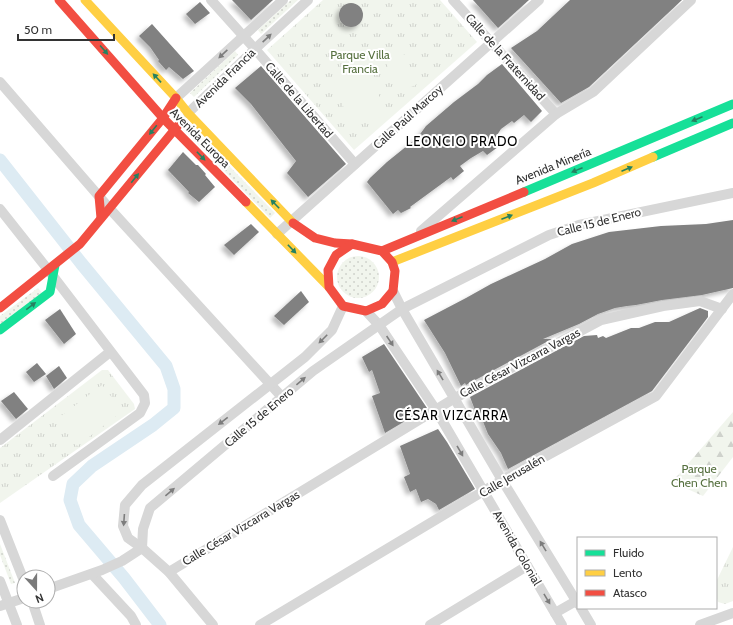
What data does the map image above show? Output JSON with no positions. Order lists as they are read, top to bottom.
{
  "streets": {
    "main road": ["Avenida Francia", "Avenida Europa", "Avenida Minería"],
    "street": [
      "Calle de la Fraternidad",
      "Calle de la Libertad",
      "Calle Paúl Marcoy",
      "Calle 15 de Enero",
      "Calle César Vizcarra Vargas",
      "Calle Jerusalén",
      "Avenida Colonial"
    ]
  },
  "crossings": [
    ["Calle de la Fraternidad", "Calle Paúl Marcoy"],
    ["Avenida Francia", "Calle de la Libertad"],
    ["Avenida Francia", "Avenida Europa"],
    ["Calle de la Libertad", "Calle Paúl Marcoy"],
    ["Calle Paúl Marcoy", "Avenida Europa"],
    ["Avenida Europa", "Avenida Minería"],
    ["Avenida Europa", "Calle 15 de Enero"],
    ["Avenida Europa", "Avenida Colonial"],
    ["Avenida Minería", "Calle 15 de Enero"],
    ["Avenida Minería", "Avenida Colonial"],
    ["Calle 15 de Enero", "Avenida Colonial"],
    ["Calle César Vizcarra Vargas", "Calle Jerusalén"],
    ["Calle César Vizcarra Vargas", "Avenida Colonial"],
    ["Calle Jerusalén", "Avenida Colonial"]
  ],
  "districts": ["LEONCIO PRADO", "CÉSAR VIZCARRA"],
  "parks": ["Parque Villa Francia", "Parque Chen Chen"],
  "legend": ["Fluido", "Lento", "Atasco"],
  "scale_bar": "50 m",
  "north": "bottom"
}
